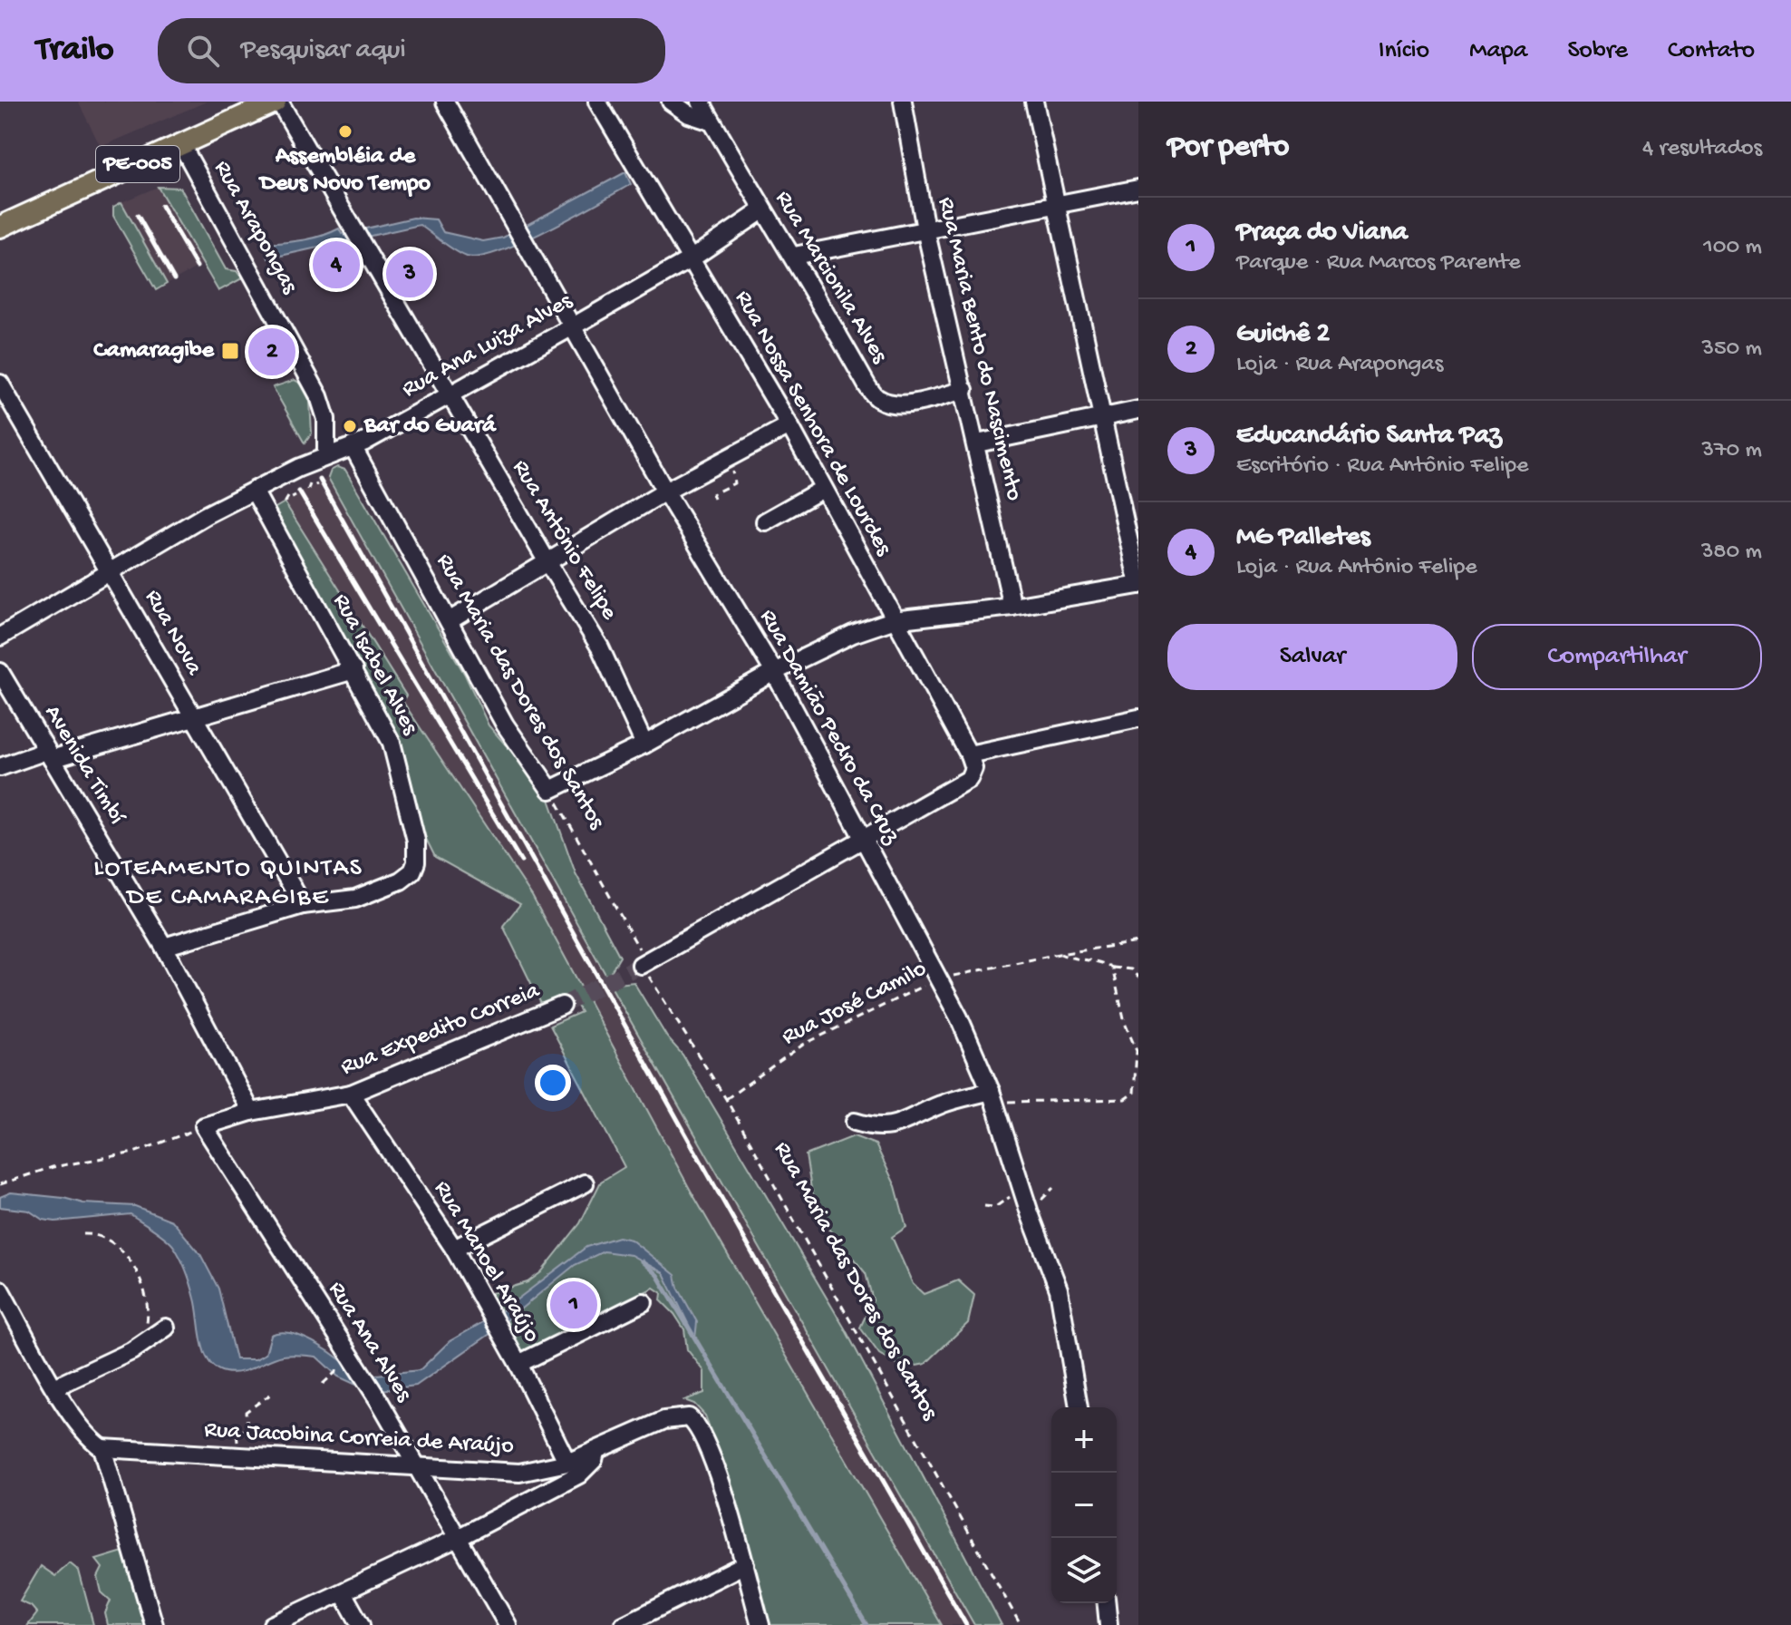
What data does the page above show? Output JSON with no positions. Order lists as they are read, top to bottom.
{
  "streets": {
    "main road": ["PE-005"],
    "street": [
      "Rua Arapongas",
      "Rua Marcionila Alves",
      "Rua Ana Luiza Alves",
      "Rua Maria Bento do Nascimento",
      "Rua Nossa Senhora de Lourdes",
      "Rua Antônio Felipe",
      "Rua Nova",
      "Rua Isabel Alves",
      "Rua Maria das Dores dos Santos",
      "Rua Damião Pedro da Cruz",
      "Avenida Timbí",
      "Rua Expedito Correia",
      "Rua Manoel Araújo",
      "Rua Ana Alves",
      "Rua Jacobina Correia de Araújo"
    ],
    "path": ["Rua José Camilo"]
  },
  "crossings": [
    ["PE-005", "Rua Arapongas"],
    ["PE-005", "Rua Antônio Felipe"],
    ["Rua Arapongas", "Rua Ana Luiza Alves"],
    ["Rua Marcionila Alves", "Rua Ana Luiza Alves"],
    ["Rua Marcionila Alves", "Rua Maria Bento do Nascimento"],
    ["Rua Ana Luiza Alves", "Rua Nossa Senhora de Lourdes"],
    ["Rua Ana Luiza Alves", "Rua Antônio Felipe"],
    ["Rua Ana Luiza Alves", "Rua Nova"],
    ["Rua Ana Luiza Alves", "Rua Isabel Alves"],
    ["Rua Ana Luiza Alves", "Rua Maria das Dores dos Santos"],
    ["Rua Ana Luiza Alves", "Rua Damião Pedro da Cruz"],
    ["Rua Nossa Senhora de Lourdes", "Rua Damião Pedro da Cruz"],
    ["Rua Nova", "Rua Isabel Alves"],
    ["Rua Isabel Alves", "Avenida Timbí"],
    ["Rua Maria das Dores dos Santos", "Rua José Camilo"],
    ["Rua Damião Pedro da Cruz", "Rua José Camilo"],
    ["Avenida Timbí", "Rua Expedito Correia"],
    ["Rua Expedito Correia", "Rua Manoel Araújo"],
    ["Rua Expedito Correia", "Rua Ana Alves"],
    ["Rua Manoel Araújo", "Rua Jacobina Correia de Araújo"],
    ["Rua Ana Alves", "Rua Jacobina Correia de Araújo"]
  ],
  "districts": ["LOTEAMENTO QUINTAS DE CAMARAGIBE"],
  "places": {
    "other": ["Assembléia de Deus Novo Tempo", "Bar do Guará"],
    "transit": ["Camaragibe"]
  },
  "page": {
    "header": "Trailo",
    "search": "Pesquisar aqui",
    "nav": [
      "Início",
      "Mapa",
      "Sobre",
      "Contato"
    ],
    "heading": ["Por perto", "4 resultados"],
    "list": [
      {
        "mark": "1",
        "name": "Praça do Viana",
        "note": "Parque · Rua Marcos Parente",
        "value": "100 m"
      },
      {
        "mark": "2",
        "name": "Guichê 2",
        "note": "Loja · Rua Arapongas",
        "value": "350 m"
      },
      {
        "mark": "3",
        "name": "Educandário Santa Paz",
        "note": "Escritório · Rua Antônio Felipe",
        "value": "370 m"
      },
      {
        "mark": "4",
        "name": "MG Palletes",
        "note": "Loja · Rua Antônio Felipe",
        "value": "380 m"
      }
    ],
    "pins": [
      "4",
      "3",
      "2",
      "1"
    ],
    "buttons": ["Salvar", "Compartilhar"],
    "map_buttons": ["+", "−"]
  }
}
